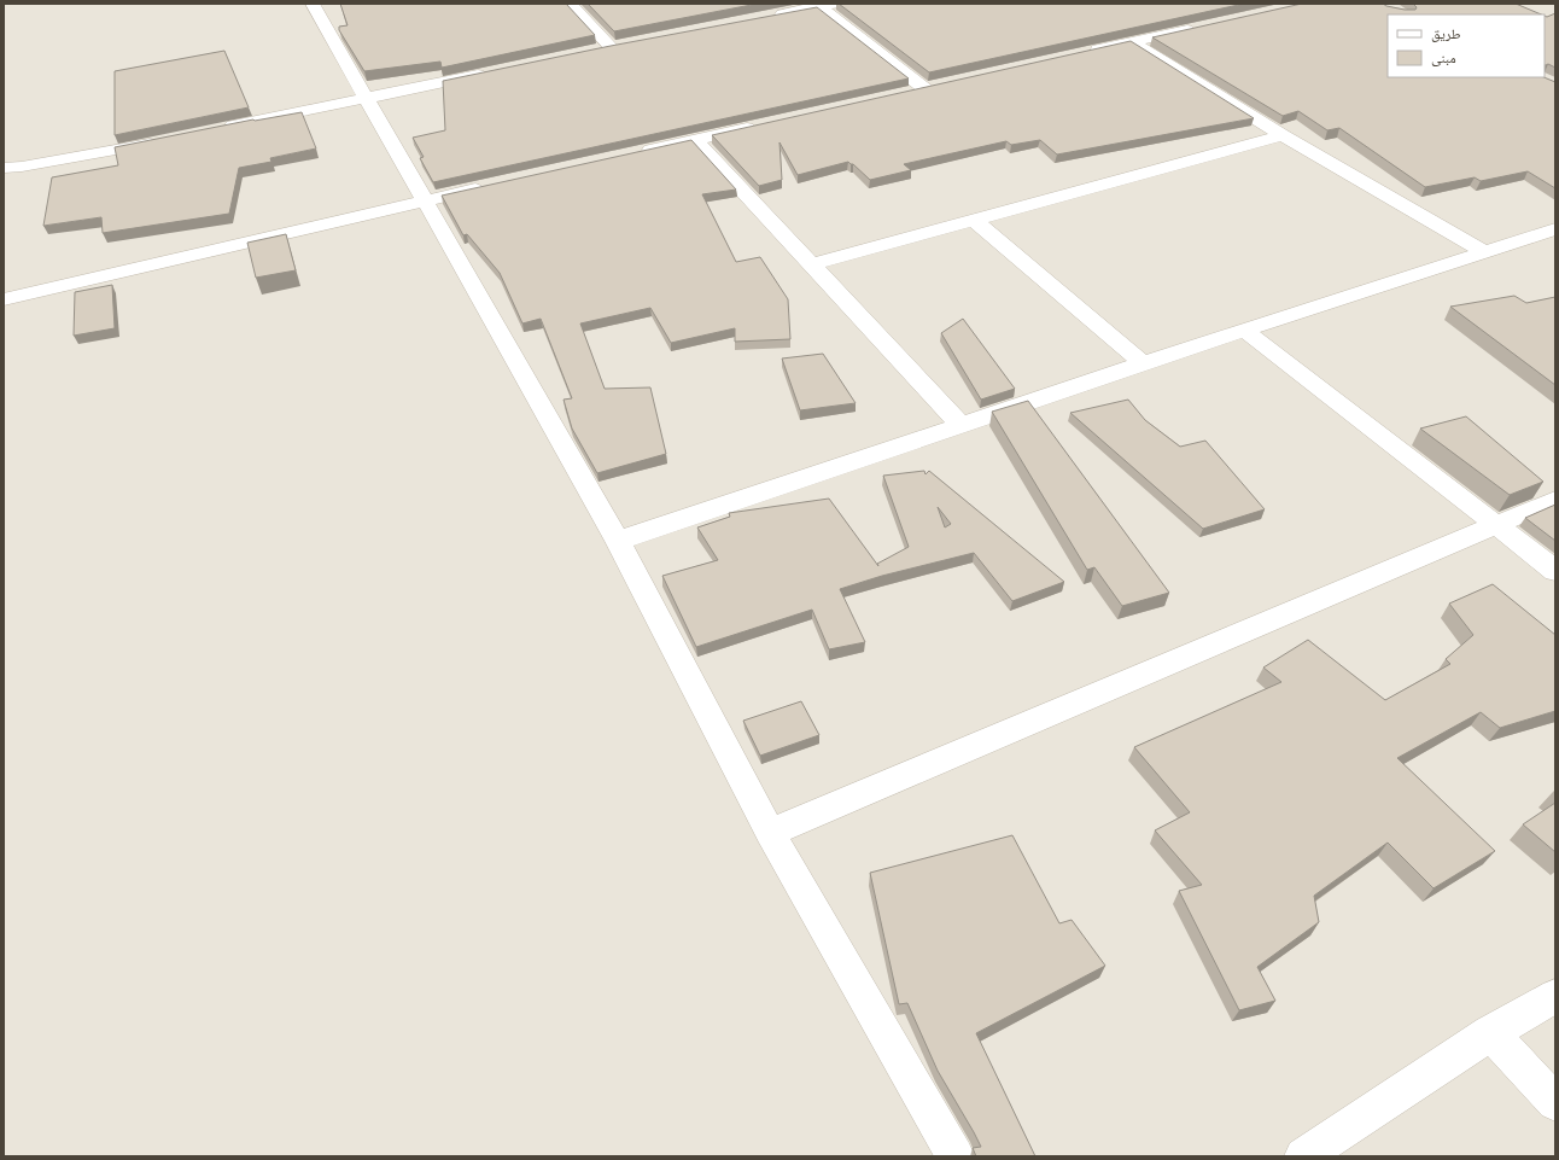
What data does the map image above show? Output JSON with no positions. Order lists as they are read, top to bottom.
{
  "legend": ["طريق", "مبنى"]
}
